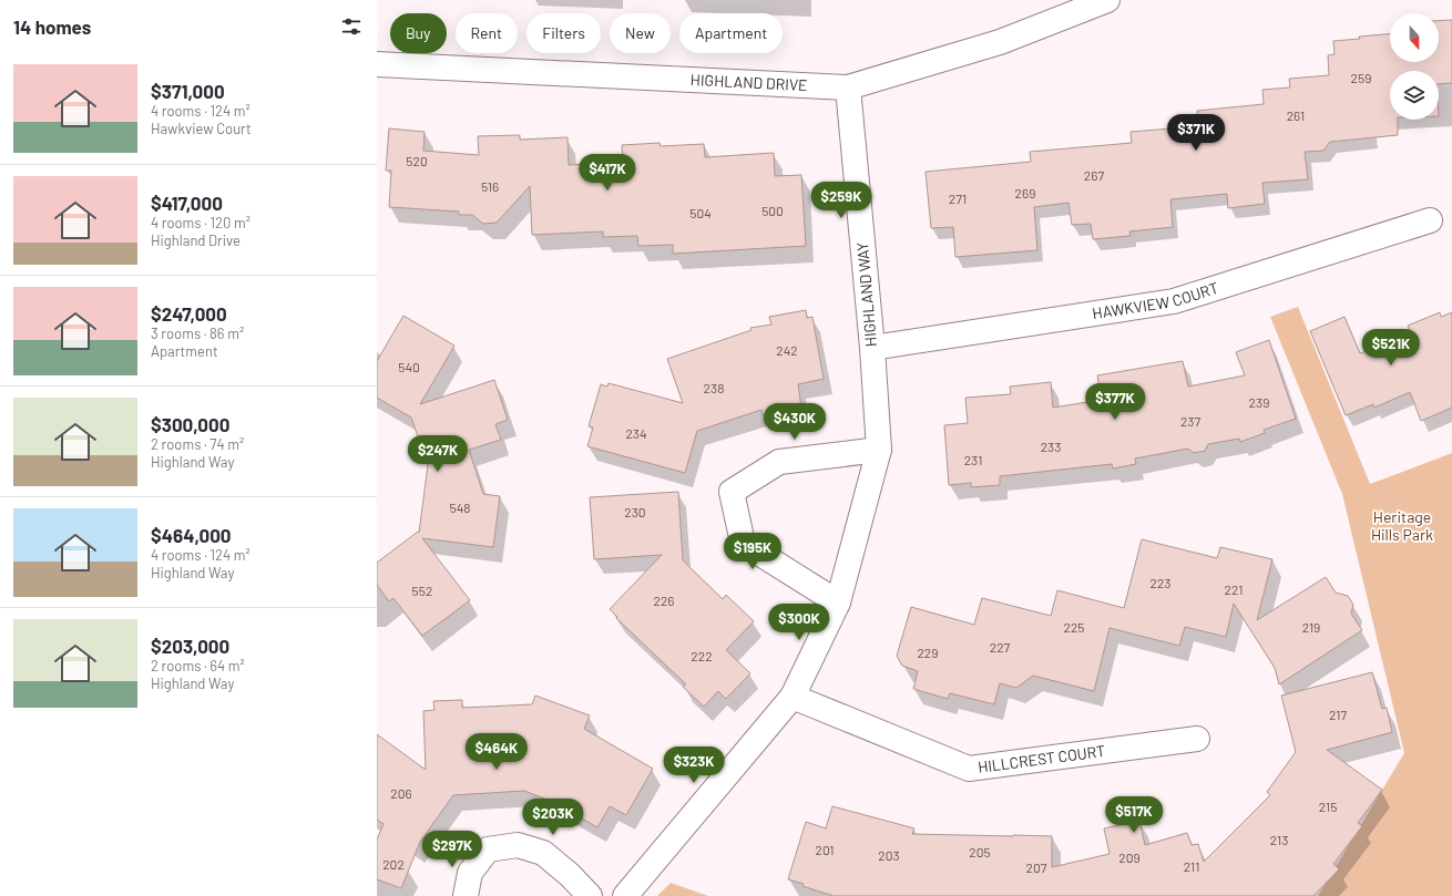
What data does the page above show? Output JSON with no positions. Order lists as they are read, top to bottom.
{
  "streets": {
    "street": [
      "HIGHLAND DRIVE",
      "HIGHLAND WAY",
      "HAWKVIEW COURT",
      "HILLCREST COURT"
    ]
  },
  "crossings": [
    ["HIGHLAND DRIVE", "HIGHLAND WAY"],
    ["HIGHLAND WAY", "HAWKVIEW COURT"],
    ["HIGHLAND WAY", "HILLCREST COURT"]
  ],
  "parks": ["Heritage Hills Park"],
  "house_numbers": [
    "259",
    "261",
    "520",
    "267",
    "516",
    "269",
    "271",
    "500",
    "504",
    "242",
    "540",
    "238",
    "239",
    "237",
    "234",
    "233",
    "231",
    "548",
    "230",
    "223",
    "221",
    "552",
    "226",
    "225",
    "219",
    "227",
    "229",
    "222",
    "217",
    "206",
    "215",
    "213",
    "201",
    "205",
    "203",
    "209",
    "202",
    "211",
    "207"
  ],
  "north": "bottom",
  "page": {
    "heading": "14 homes",
    "chip": [
      "Buy",
      "Rent",
      "Filters",
      "New",
      "Apartment"
    ],
    "list": [
      {
        "name": "$371,000",
        "note": "4 rooms · 124 m² · Hawkview Court"
      },
      {
        "name": "$417,000",
        "note": "4 rooms · 120 m² · Highland Drive"
      },
      {
        "name": "$247,000",
        "note": "3 rooms · 86 m² · Apartment"
      },
      {
        "name": "$300,000",
        "note": "2 rooms · 74 m² · Highland Way"
      },
      {
        "name": "$464,000",
        "note": "4 rooms · 124 m² · Highland Way"
      },
      {
        "name": "$203,000",
        "note": "2 rooms · 64 m² · Highland Way"
      }
    ],
    "price": [
      "$371K",
      "$417K",
      "$259K",
      "$521K",
      "$377K",
      "$430K",
      "$247K",
      "$195K",
      "$300K",
      "$464K",
      "$323K",
      "$517K",
      "$203K",
      "$297K"
    ]
  }
}
